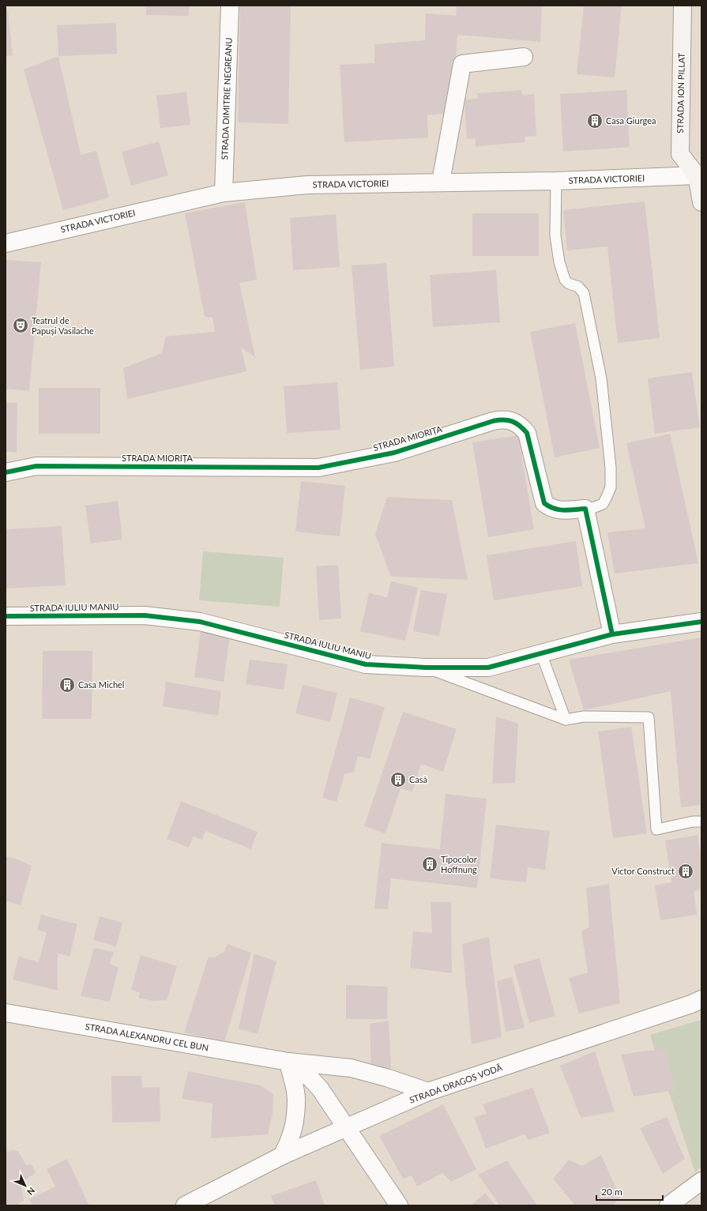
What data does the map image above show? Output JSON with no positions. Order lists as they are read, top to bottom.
{
  "streets": {
    "main road": ["STRADA ION PILLAT"],
    "street": [
      "STRADA DIMITRIE NEGREANU",
      "STRADA VICTORIEI",
      "STRADA MIORIȚA",
      "STRADA IULIU MANIU",
      "STRADA ALEXANDRU CEL BUN",
      "STRADA DRAGOȘ VODĂ"
    ]
  },
  "crossings": [
    ["STRADA ION PILLAT", "STRADA VICTORIEI"],
    ["STRADA DIMITRIE NEGREANU", "STRADA VICTORIEI"],
    ["STRADA VICTORIEI", "STRADA MIORIȚA"],
    ["STRADA ALEXANDRU CEL BUN", "STRADA DRAGOȘ VODĂ"]
  ],
  "places": {
    "building": [
      "Casa Giurgea",
      "Casa Michel",
      "Casă",
      "Tipocolor Hoffnung",
      "Victor Construct"
    ],
    "theatre": ["Teatrul de Papuși Vasilache"]
  },
  "scale_bar": "20 m",
  "north": "bottom right"
}
